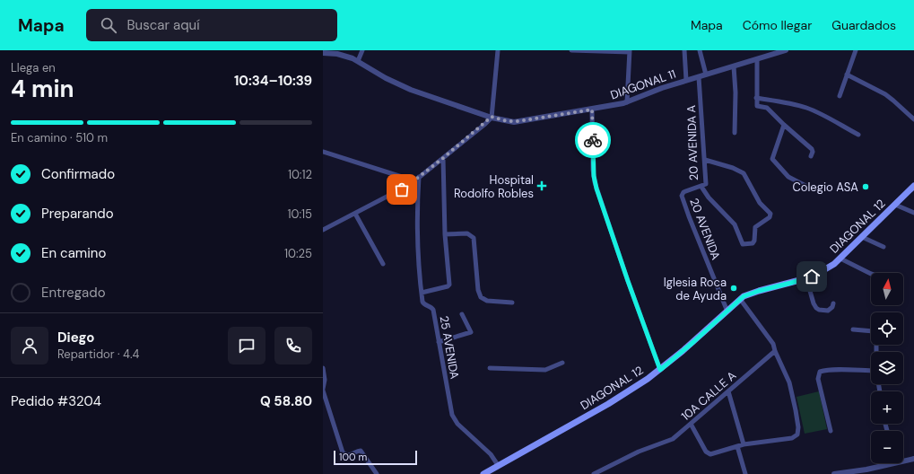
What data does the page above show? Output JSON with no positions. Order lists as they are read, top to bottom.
{
  "streets": {
    "main road": ["DIAGONAL 12"],
    "street": [
      "DIAGONAL 11",
      "20 AVENIDA A",
      "20 AVENIDA",
      "25 AVENIDA",
      "10A CALLE A"
    ]
  },
  "crossings": [
    ["DIAGONAL 11", "20 AVENIDA A"],
    ["20 AVENIDA A", "20 AVENIDA"],
    ["DIAGONAL 12", "20 AVENIDA"],
    ["DIAGONAL 12", "25 AVENIDA"]
  ],
  "places": {
    "health": ["Hospital Rodolfo Robles"],
    "other": ["Colegio ASA", "Iglesia Roca de Ayuda"]
  },
  "scale_bar": "100 m",
  "north": "top",
  "page": {
    "header": "Mapa",
    "search": "Buscar aquí",
    "nav": ["Mapa", "Cómo llegar", "Guardados"],
    "heading": ["4 min", "Llega en", "10:34–10:39"],
    "panel": [
      "Diego",
      "Repartidor · 4.4",
      "Pedido #3204",
      "Q 58.80"
    ],
    "bar": "En camino · 510 m",
    "list": [
      ["Confirmado", "10:12"],
      ["Preparando", "10:15"],
      ["En camino", "10:25"],
      "Entregado"
    ],
    "map_buttons": ["+", "−"],
    "scale": "100 m"
  }
}
